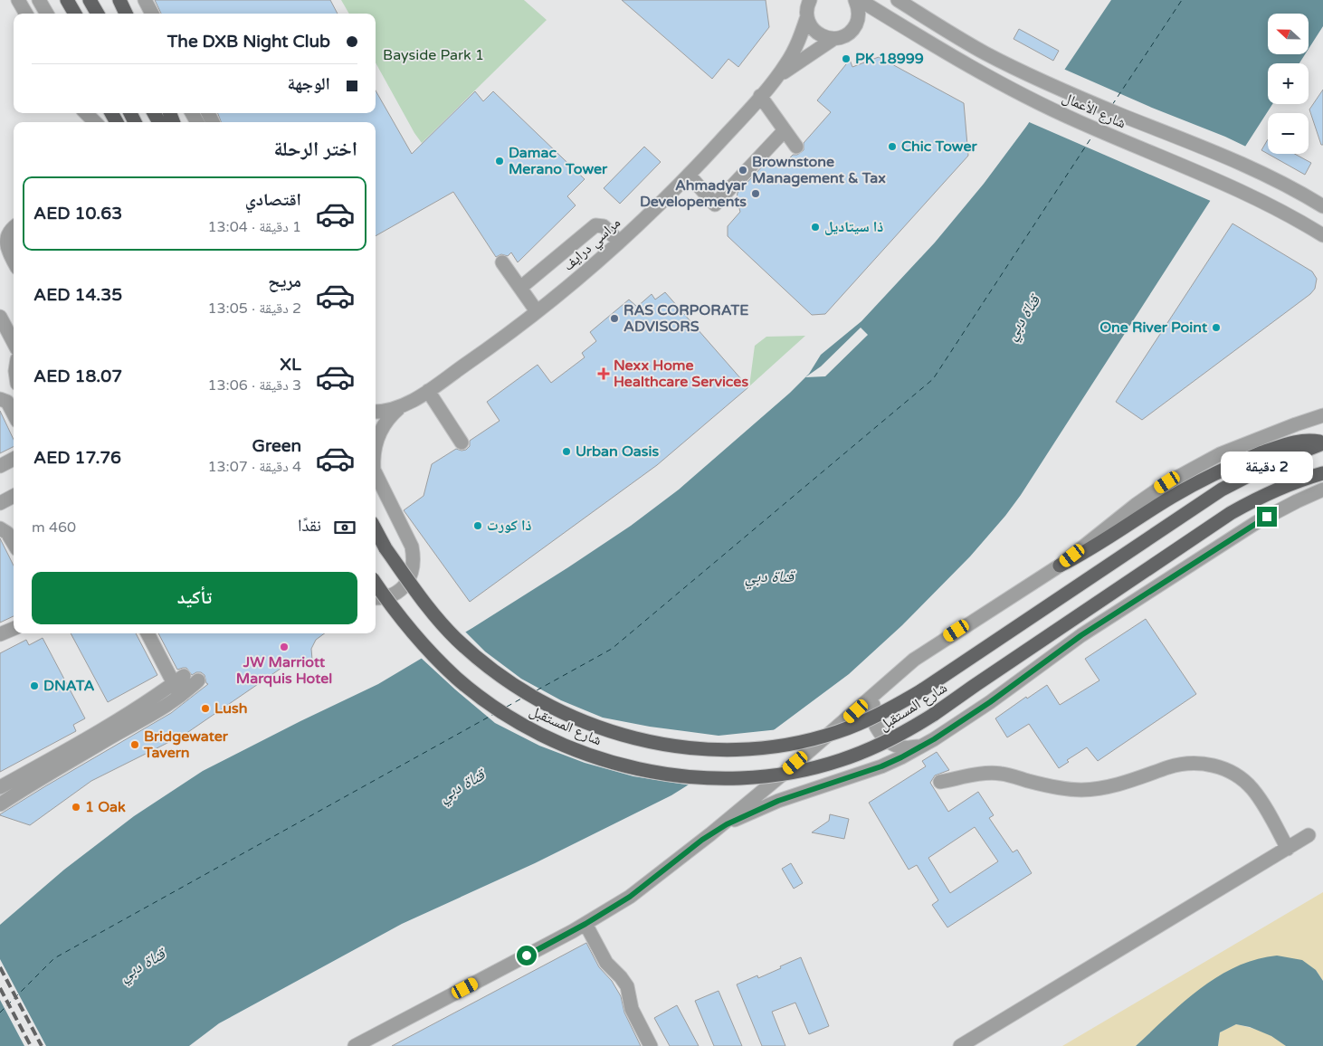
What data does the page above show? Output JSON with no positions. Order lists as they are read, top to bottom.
{
  "streets": {
    "main road": ["شارع المستقبل"],
    "street": ["شارع الأعمال", "مراسي درايف"]
  },
  "crossings": [
    ["شارع الأعمال", "مراسي درايف"]
  ],
  "water": ["قناة دبي"],
  "parks": ["Bayside Park 1"],
  "places": {
    "other": [
      "PK 18999",
      "Chic Tower",
      "Damac Merano Tower",
      "Brownstone Management & Tax",
      "Ahmadyar Developements",
      "ذا سيتاديل",
      "RAS CORPORATE ADVISORS",
      "One River Point",
      "Urban Oasis",
      "ذا كورت",
      "JW Marriott Marquis Hotel",
      "DNATA",
      "Lush",
      "Bridgewater Tavern",
      "1 Oak"
    ],
    "health": ["Nexx Home Healthcare Services"]
  },
  "north": "left",
  "page": {
    "map_buttons": ["+", "−"],
    "banner": ["The DXB Night Club", "الوجهة"],
    "heading": "اختر الرحلة",
    "list": [
      {
        "name": "اقتصادي",
        "note": "1 دقيقة · 13:04",
        "value": "AED 10.63"
      },
      {
        "name": "مريح",
        "note": "2 دقيقة · 13:05",
        "value": "AED 14.35"
      },
      {
        "name": "XL",
        "note": "3 دقيقة · 13:06",
        "value": "AED 18.07"
      },
      {
        "name": "Green",
        "note": "4 دقيقة · 13:07",
        "value": "AED 17.76"
      }
    ],
    "bubble": "2 دقيقة",
    "pay": ["نقدًا", "460 m"],
    "buttons": "تأكيد"
  }
}
